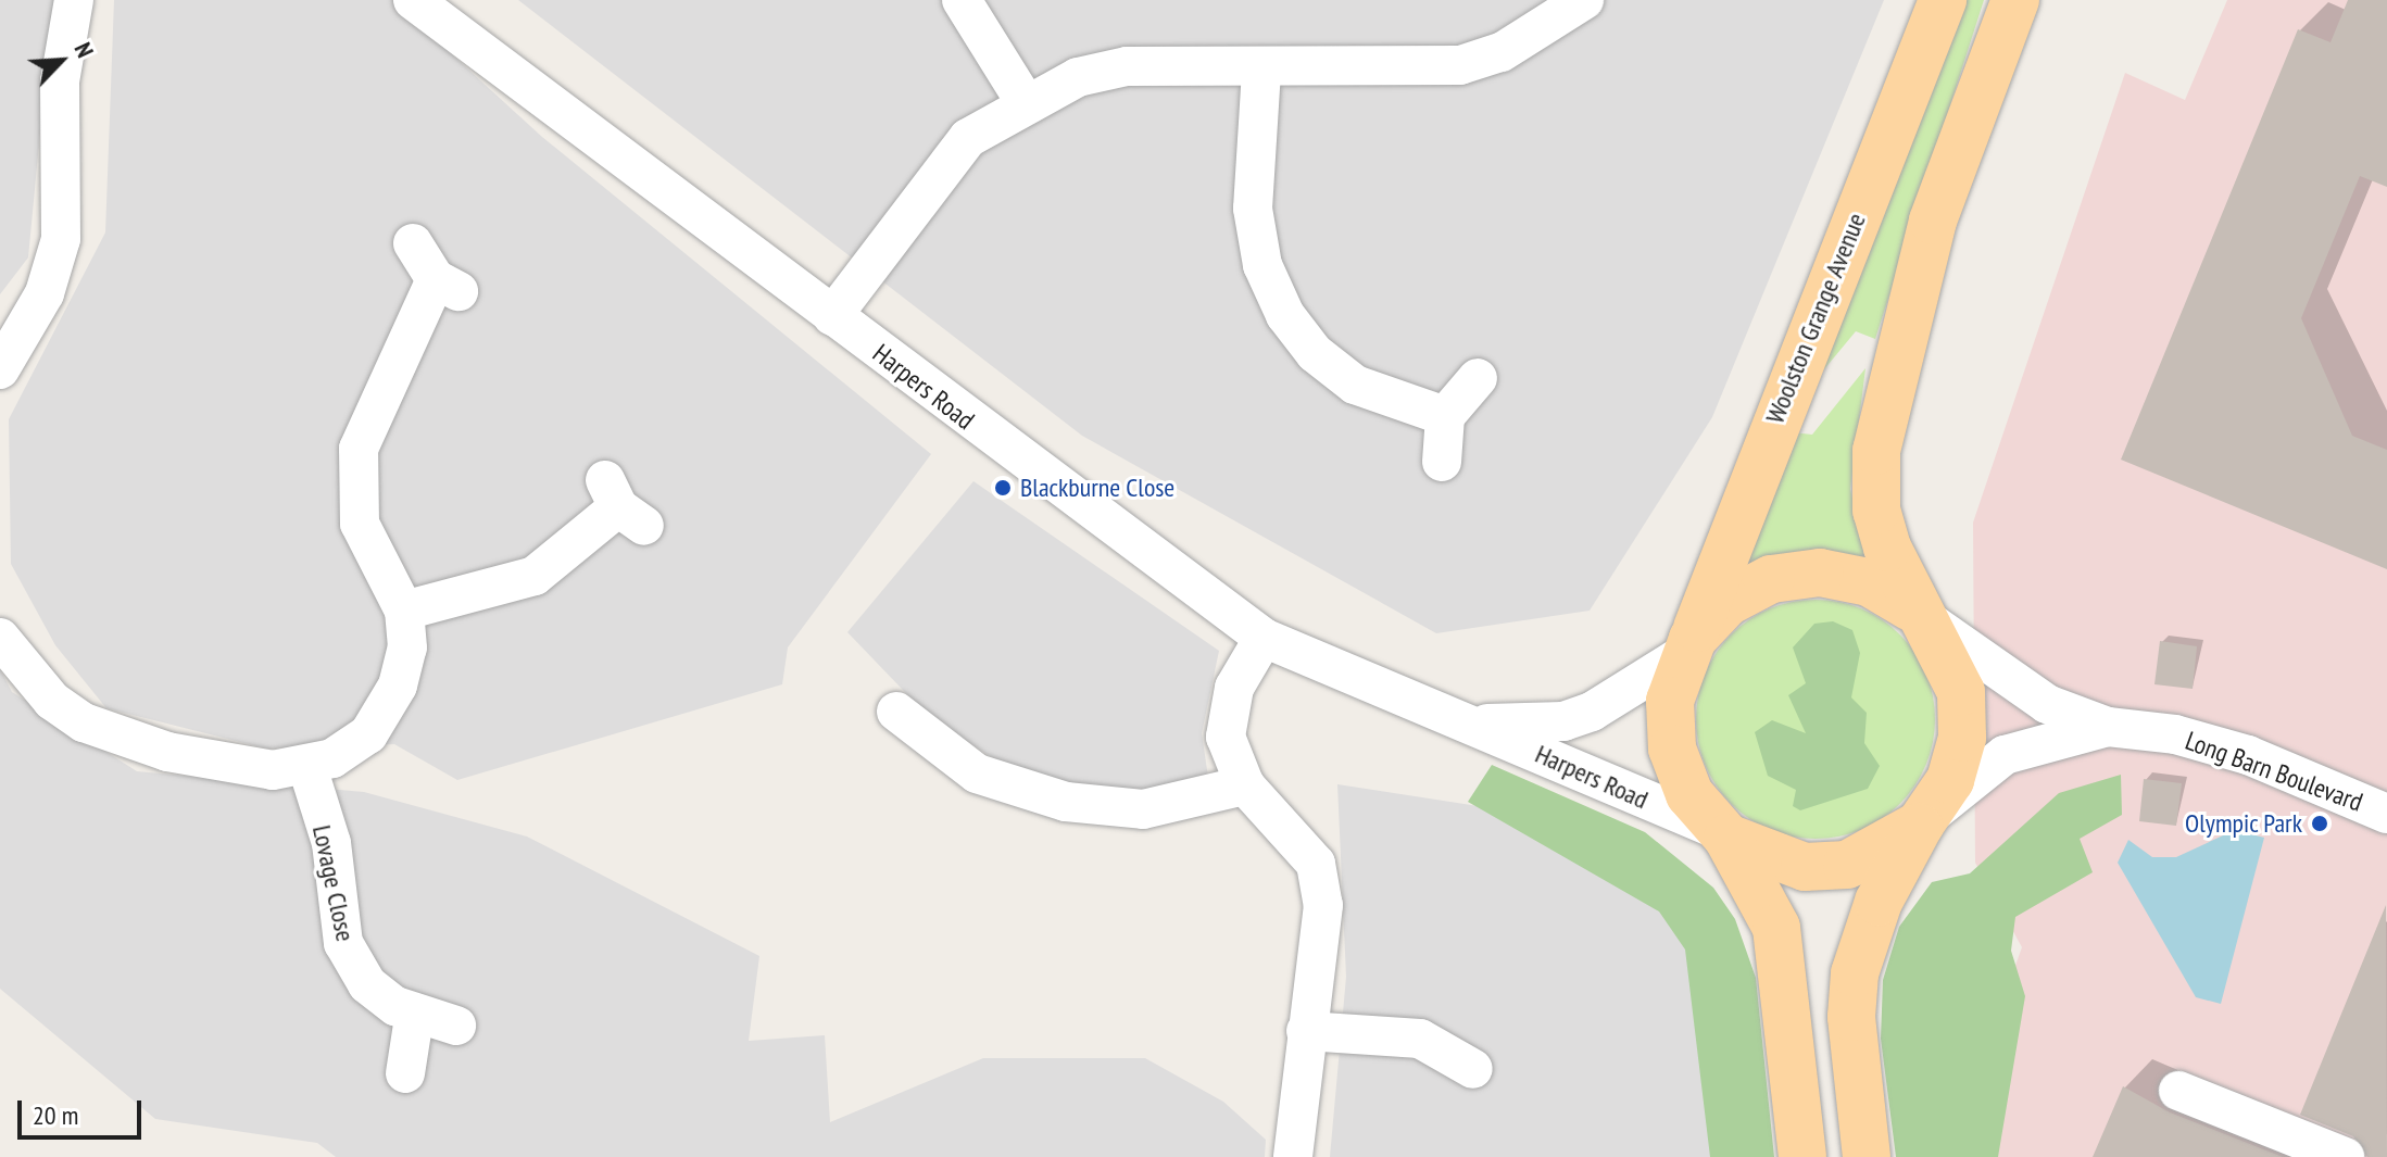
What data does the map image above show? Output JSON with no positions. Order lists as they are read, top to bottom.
{
  "streets": {
    "main road": ["Woolston Grange Avenue"],
    "street": ["Harpers Road", "Long Barn Boulevard", "Lovage Close"]
  },
  "crossings": [
    ["Woolston Grange Avenue", "Harpers Road"],
    ["Woolston Grange Avenue", "Long Barn Boulevard"],
    ["Harpers Road", "Long Barn Boulevard"]
  ],
  "places": ["Blackburne Close", "Olympic Park"],
  "scale_bar": "20 m",
  "north": "top right"
}
